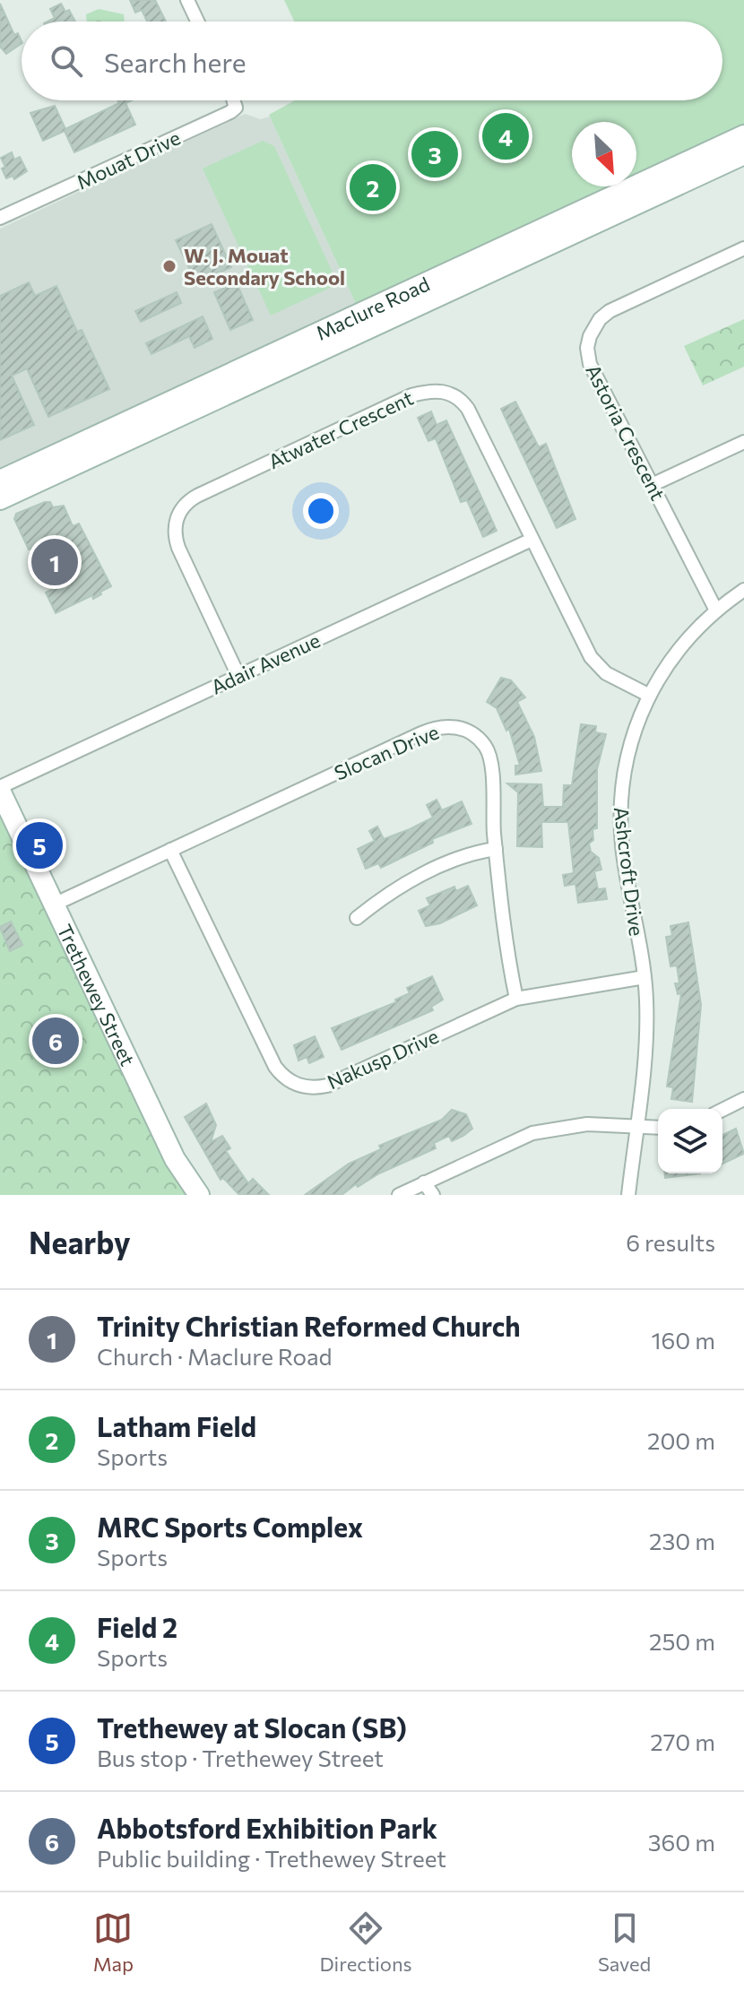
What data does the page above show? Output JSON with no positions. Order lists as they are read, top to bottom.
{
  "streets": {
    "main road": ["Maclure Road", "Trethewey Street"],
    "street": [
      "Mouat Drive",
      "Atwater Crescent",
      "Astoria Crescent",
      "Adair Avenue",
      "Slocan Drive",
      "Ashcroft Drive",
      "Nakusp Drive"
    ]
  },
  "crossings": [
    ["Atwater Crescent", "Adair Avenue"],
    ["Atwater Crescent", "Ashcroft Drive"],
    ["Astoria Crescent", "Ashcroft Drive"],
    ["Adair Avenue", "Trethewey Street"],
    ["Slocan Drive", "Trethewey Street"],
    ["Slocan Drive", "Nakusp Drive"],
    ["Ashcroft Drive", "Nakusp Drive"]
  ],
  "places": ["W. J. Mouat Secondary School"],
  "north": "bottom right",
  "page": {
    "search": "Search here",
    "pins": [
      "4",
      "3",
      "2",
      "1",
      "5",
      "6"
    ],
    "heading": ["Nearby", "6 results"],
    "list": [
      {
        "mark": "1",
        "name": "Trinity Christian Reformed Church",
        "note": "Church · Maclure Road",
        "value": "160 m"
      },
      {
        "mark": "2",
        "name": "Latham Field",
        "note": "Sports",
        "value": "200 m"
      },
      {
        "mark": "3",
        "name": "MRC Sports Complex",
        "note": "Sports",
        "value": "230 m"
      },
      {
        "mark": "4",
        "name": "Field 2",
        "note": "Sports",
        "value": "250 m"
      },
      {
        "mark": "5",
        "name": "Trethewey at Slocan (SB)",
        "note": "Bus stop · Trethewey Street",
        "value": "270 m"
      },
      {
        "mark": "6",
        "name": "Abbotsford Exhibition Park",
        "note": "Public building · Trethewey Street",
        "value": "360 m"
      }
    ],
    "nav": ["Map", "Directions", "Saved"]
  }
}
